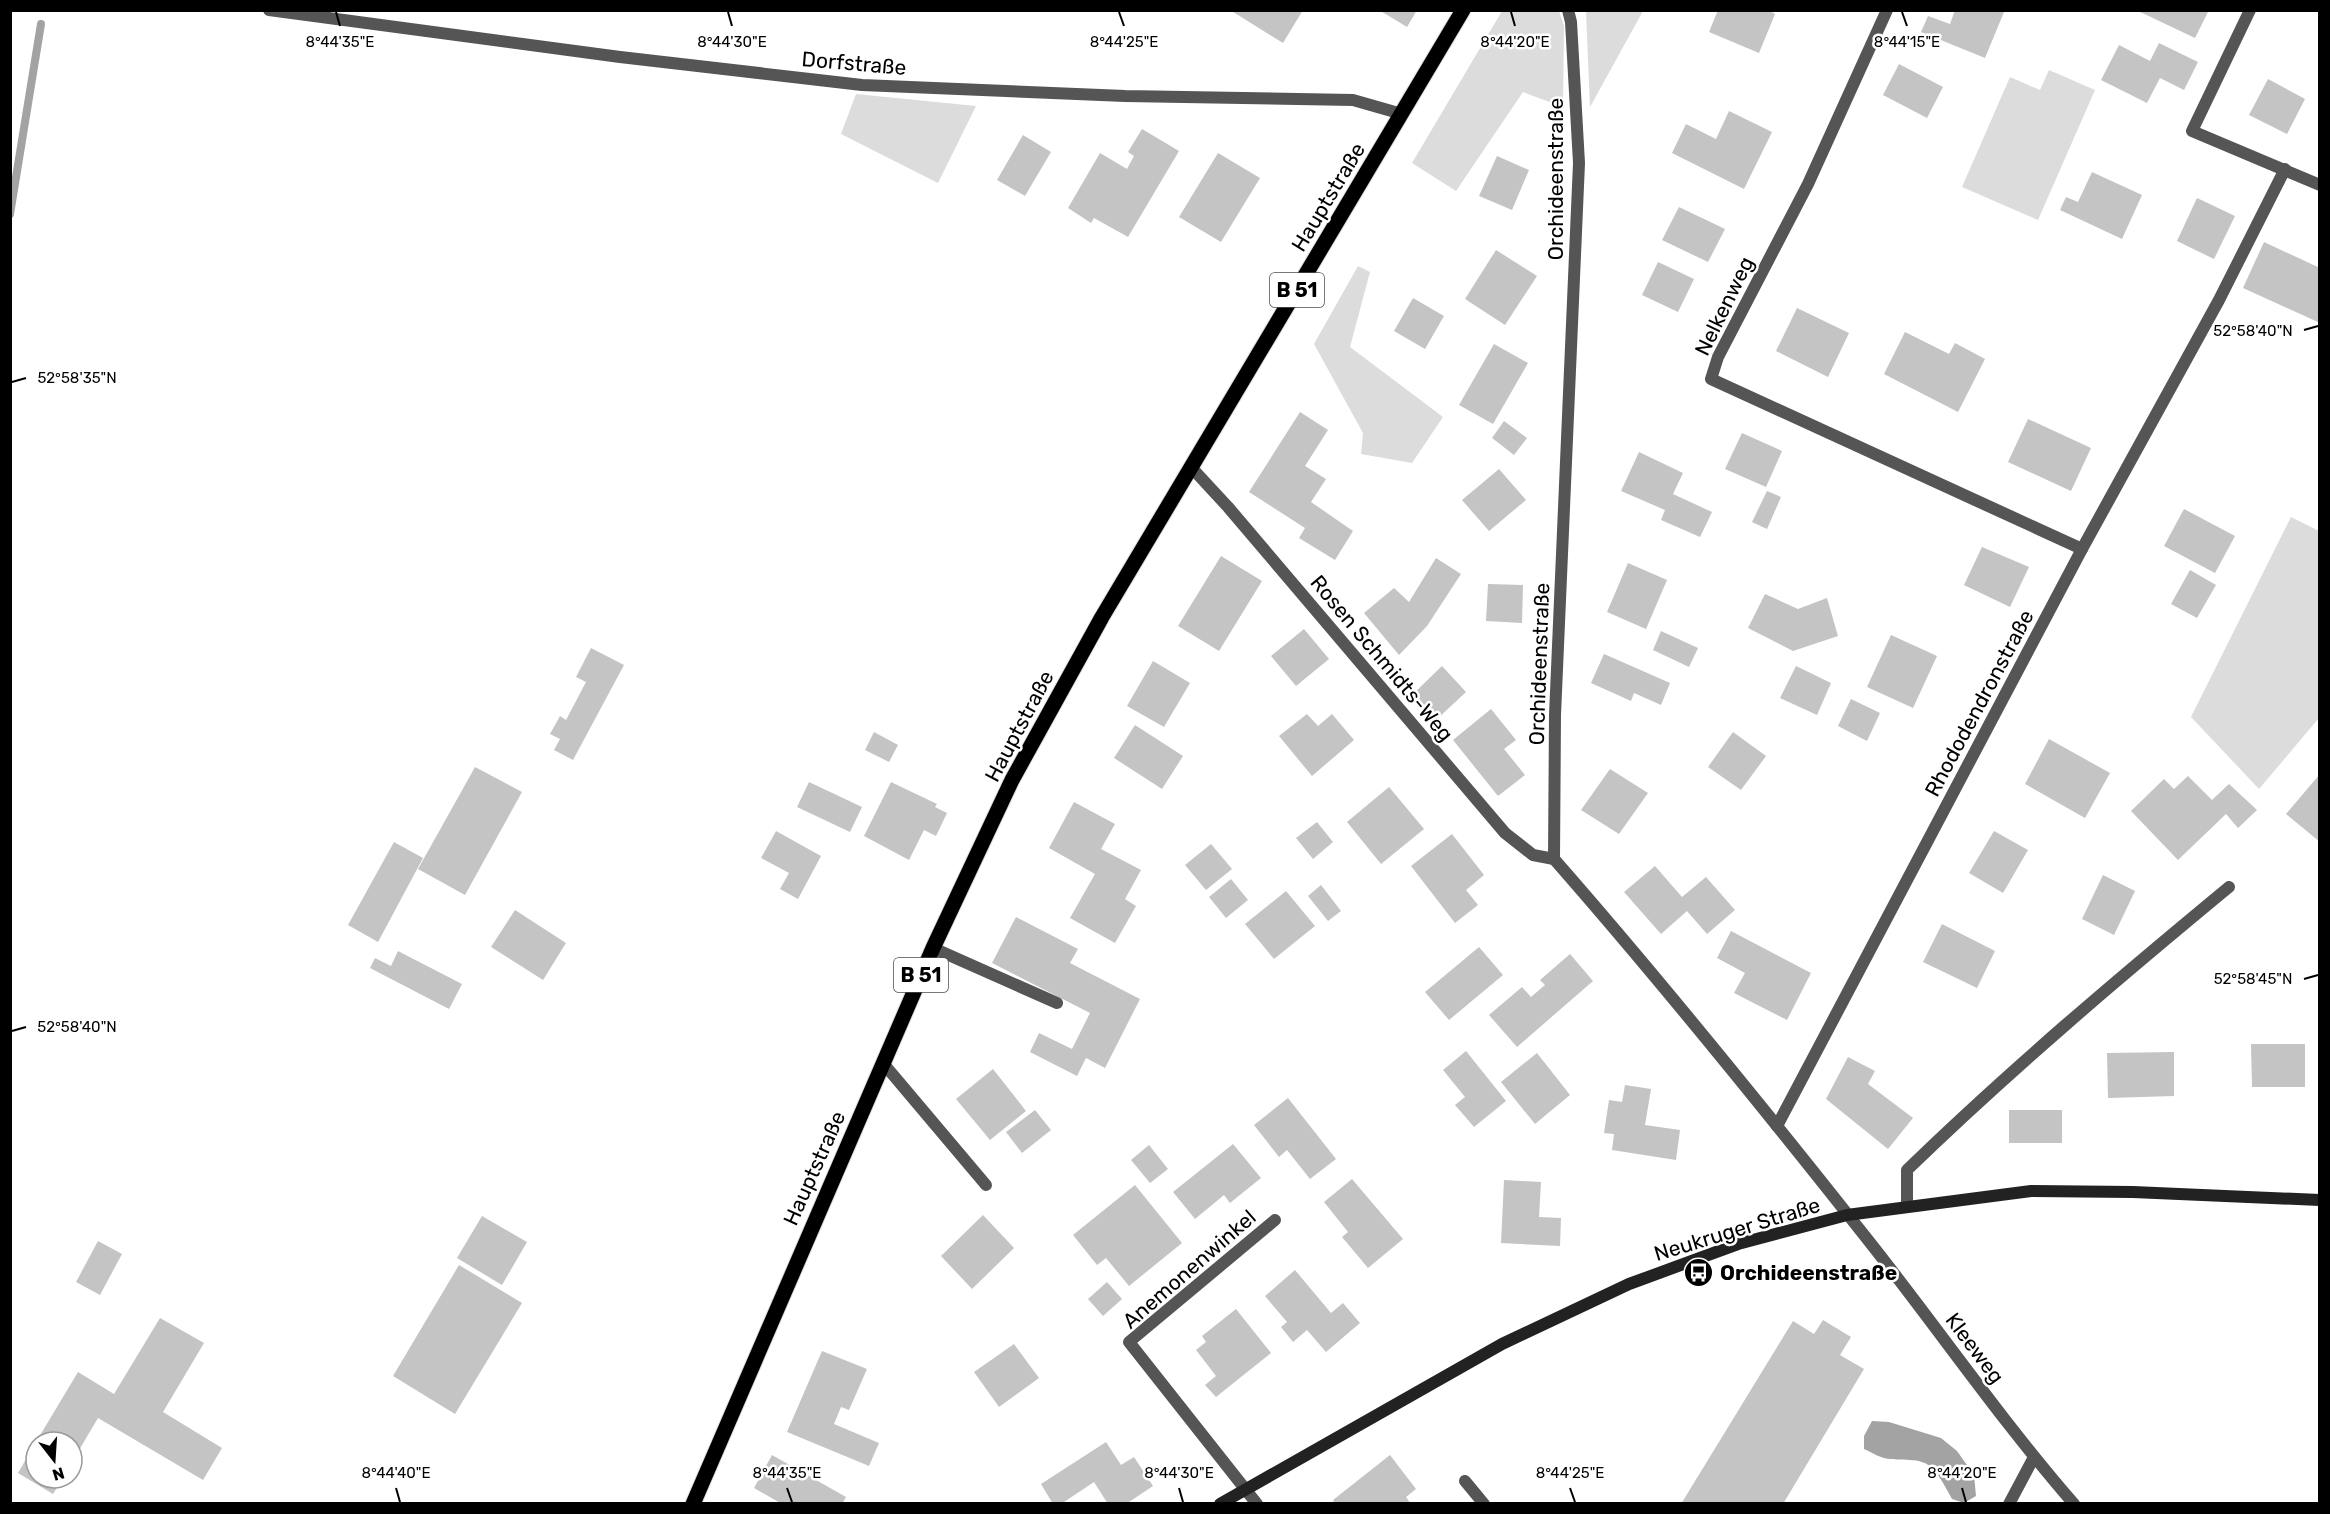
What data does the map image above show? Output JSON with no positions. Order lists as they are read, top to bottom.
{
  "streets": {
    "main road": ["Hauptstraße", "B 51"],
    "street": [
      "Dorfstraße",
      "Orchideenstraße",
      "Nelkenweg",
      "Rosen Schmidts-Weg",
      "Rhododendronstraße",
      "Neukruger Straße",
      "Anemonenwinkel",
      "Kleeweg"
    ]
  },
  "crossings": [
    ["Dorfstraße", "Hauptstraße"],
    ["Orchideenstraße", "Rosen Schmidts-Weg"],
    ["Hauptstraße", "Rosen Schmidts-Weg"],
    ["Nelkenweg", "Rhododendronstraße"],
    ["Neukruger Straße", "Anemonenwinkel"],
    ["Neukruger Straße", "Kleeweg"]
  ],
  "places": {
    "bus stop": ["Orchideenstraße"]
  },
  "north": "bottom",
  "coordinates": [
    "8°44'35\"E",
    "8°44'30\"E",
    "8°44'25\"E",
    "8°44'20\"E",
    "8°44'15\"E",
    "52°58'40\"N",
    "52°58'35\"N",
    "52°58'45\"N",
    "8°44'40\"E"
  ]
}
